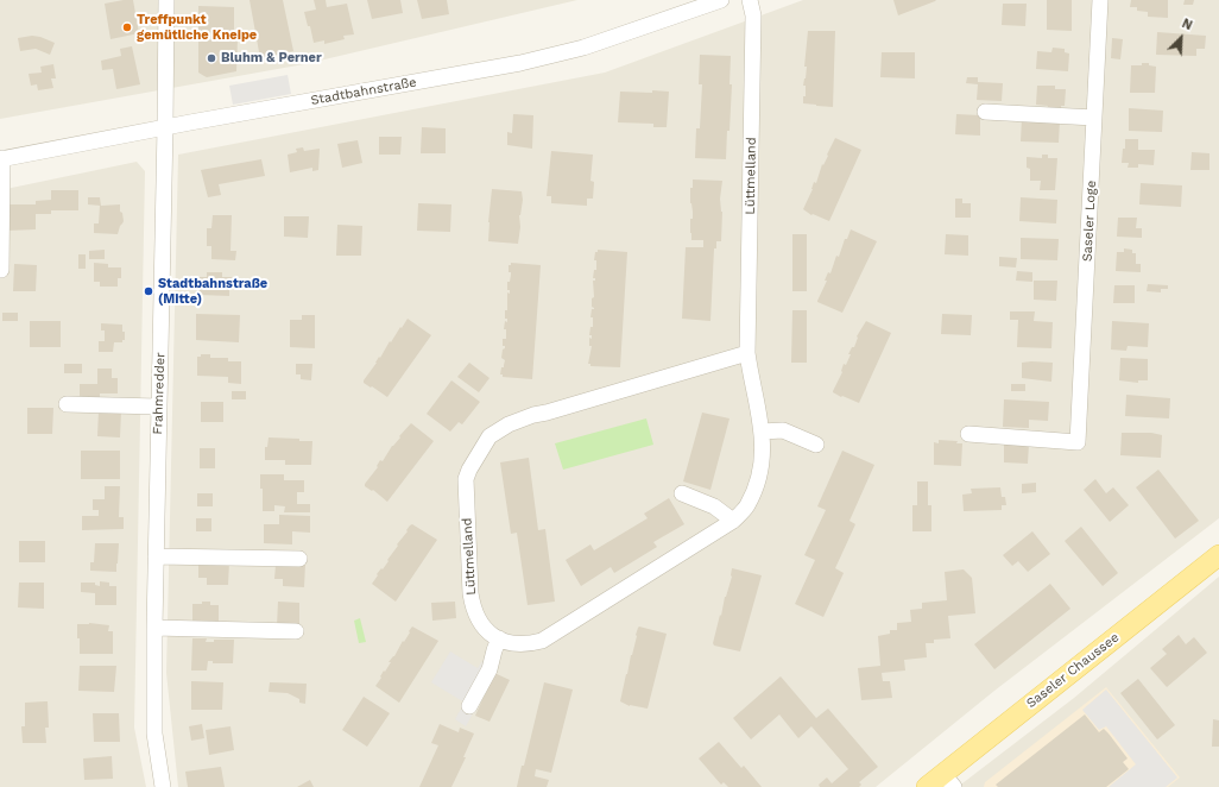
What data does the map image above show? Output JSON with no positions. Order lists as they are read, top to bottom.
{
  "streets": {
    "main road": ["Saseler Chaussee"],
    "street": [
      "Stadtbahnstraße",
      "Lüttmelland",
      "Saseler Loge",
      "Frahmredder"
    ]
  },
  "crossings": [
    ["Stadtbahnstraße", "Frahmredder"]
  ],
  "places": ["Treffpunkt gemütliche Kneipe", "Bluhm & Perner", "Stadtbahnstraße (Mitte)"],
  "north": "top right"
}
